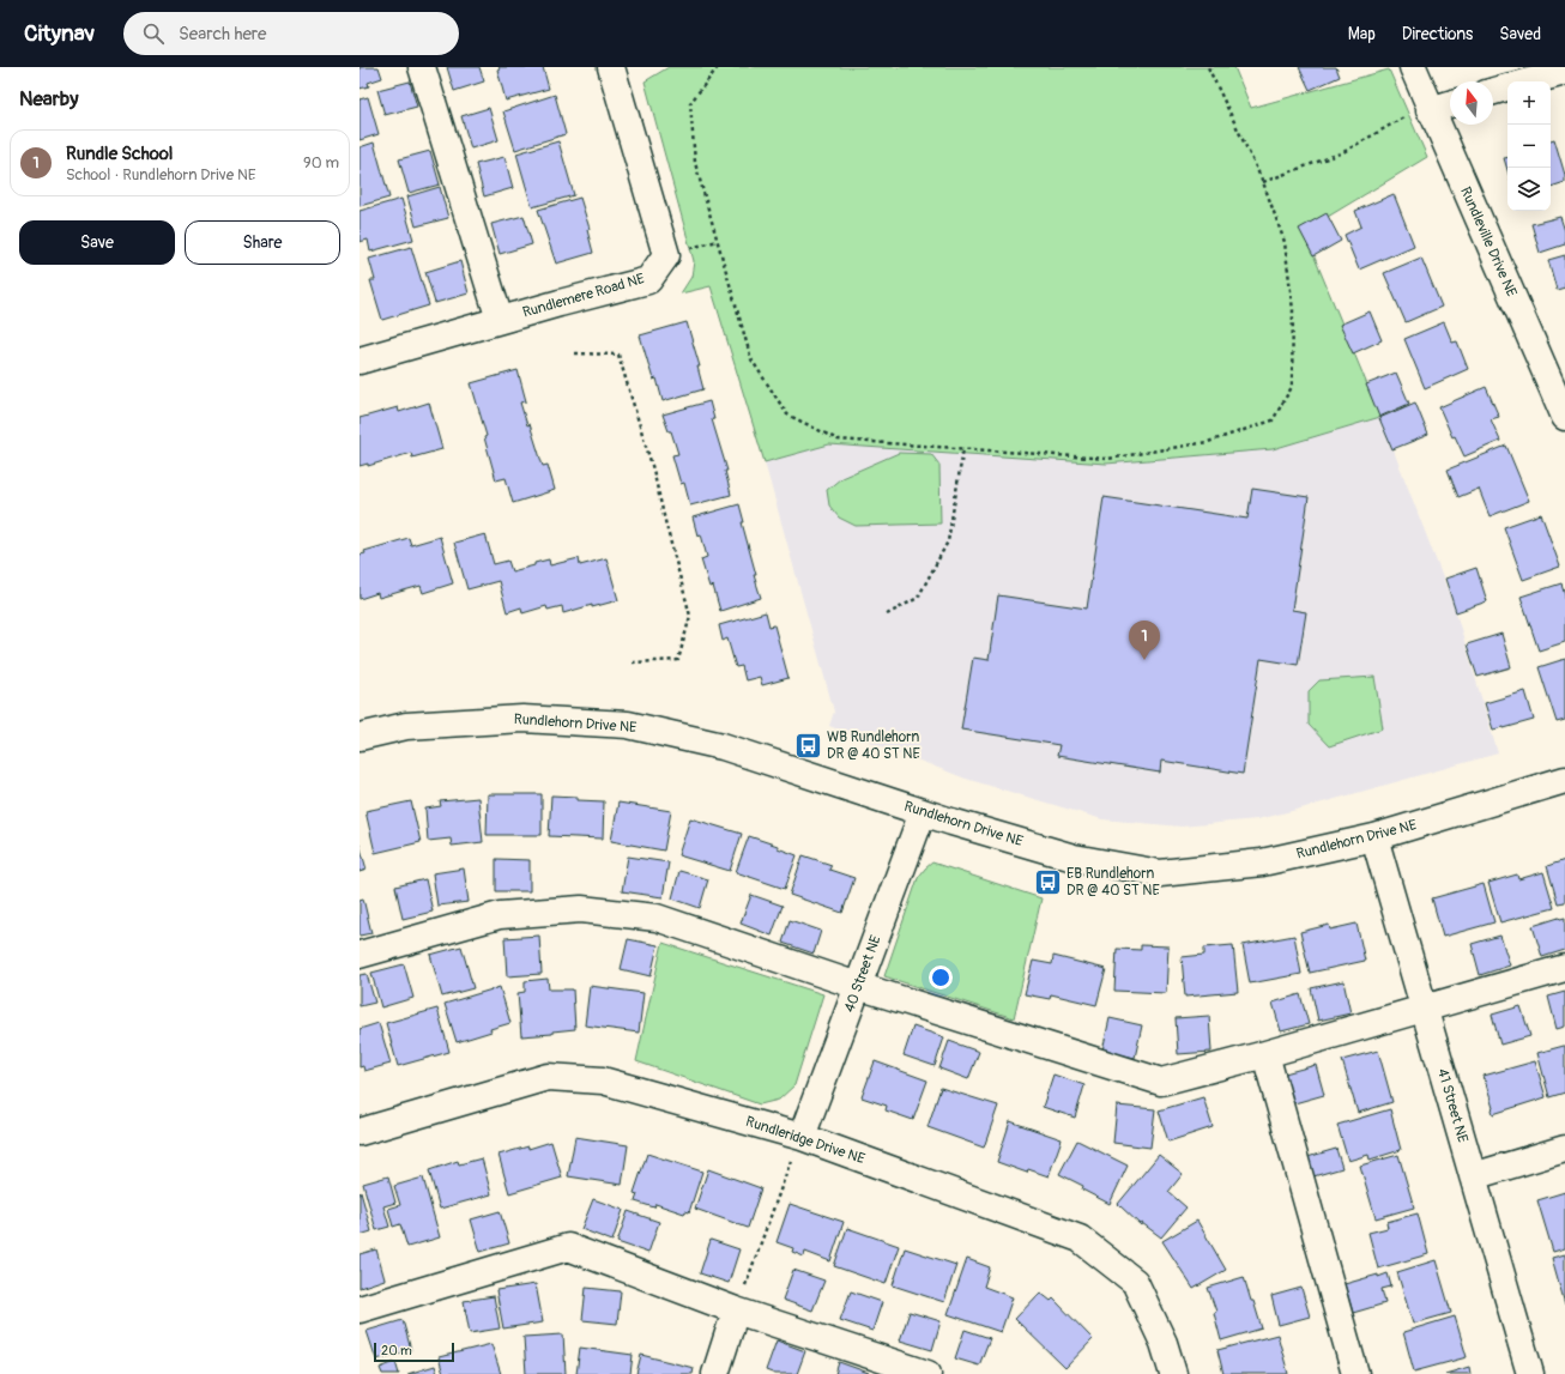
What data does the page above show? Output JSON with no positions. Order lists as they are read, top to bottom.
{
  "streets": {
    "street": [
      "Rundleville Drive NE",
      "Rundlemere Road NE",
      "Rundlehorn Drive NE",
      "40 Street NE",
      "41 Street NE",
      "Rundleridge Drive NE"
    ]
  },
  "crossings": [
    ["Rundlehorn Drive NE", "40 Street NE"],
    ["Rundlehorn Drive NE", "41 Street NE"],
    ["40 Street NE", "Rundleridge Drive NE"]
  ],
  "places": {
    "bus stop": ["WB Rundlehorn DR @ 40 ST NE", "EB Rundlehorn DR @ 40 ST NE"]
  },
  "scale_bar": "20 m",
  "north": "top",
  "page": {
    "header": "Citynav",
    "search": "Search here",
    "nav": ["Map", "Directions", "Saved"],
    "heading": "Nearby",
    "map_buttons": ["+", "−"],
    "list": [
      {
        "mark": "1",
        "name": "Rundle School",
        "note": "School · Rundlehorn Drive NE",
        "value": "90 m"
      }
    ],
    "buttons": ["Save", "Share"],
    "pins": "1",
    "scale": "20 m"
  }
}
